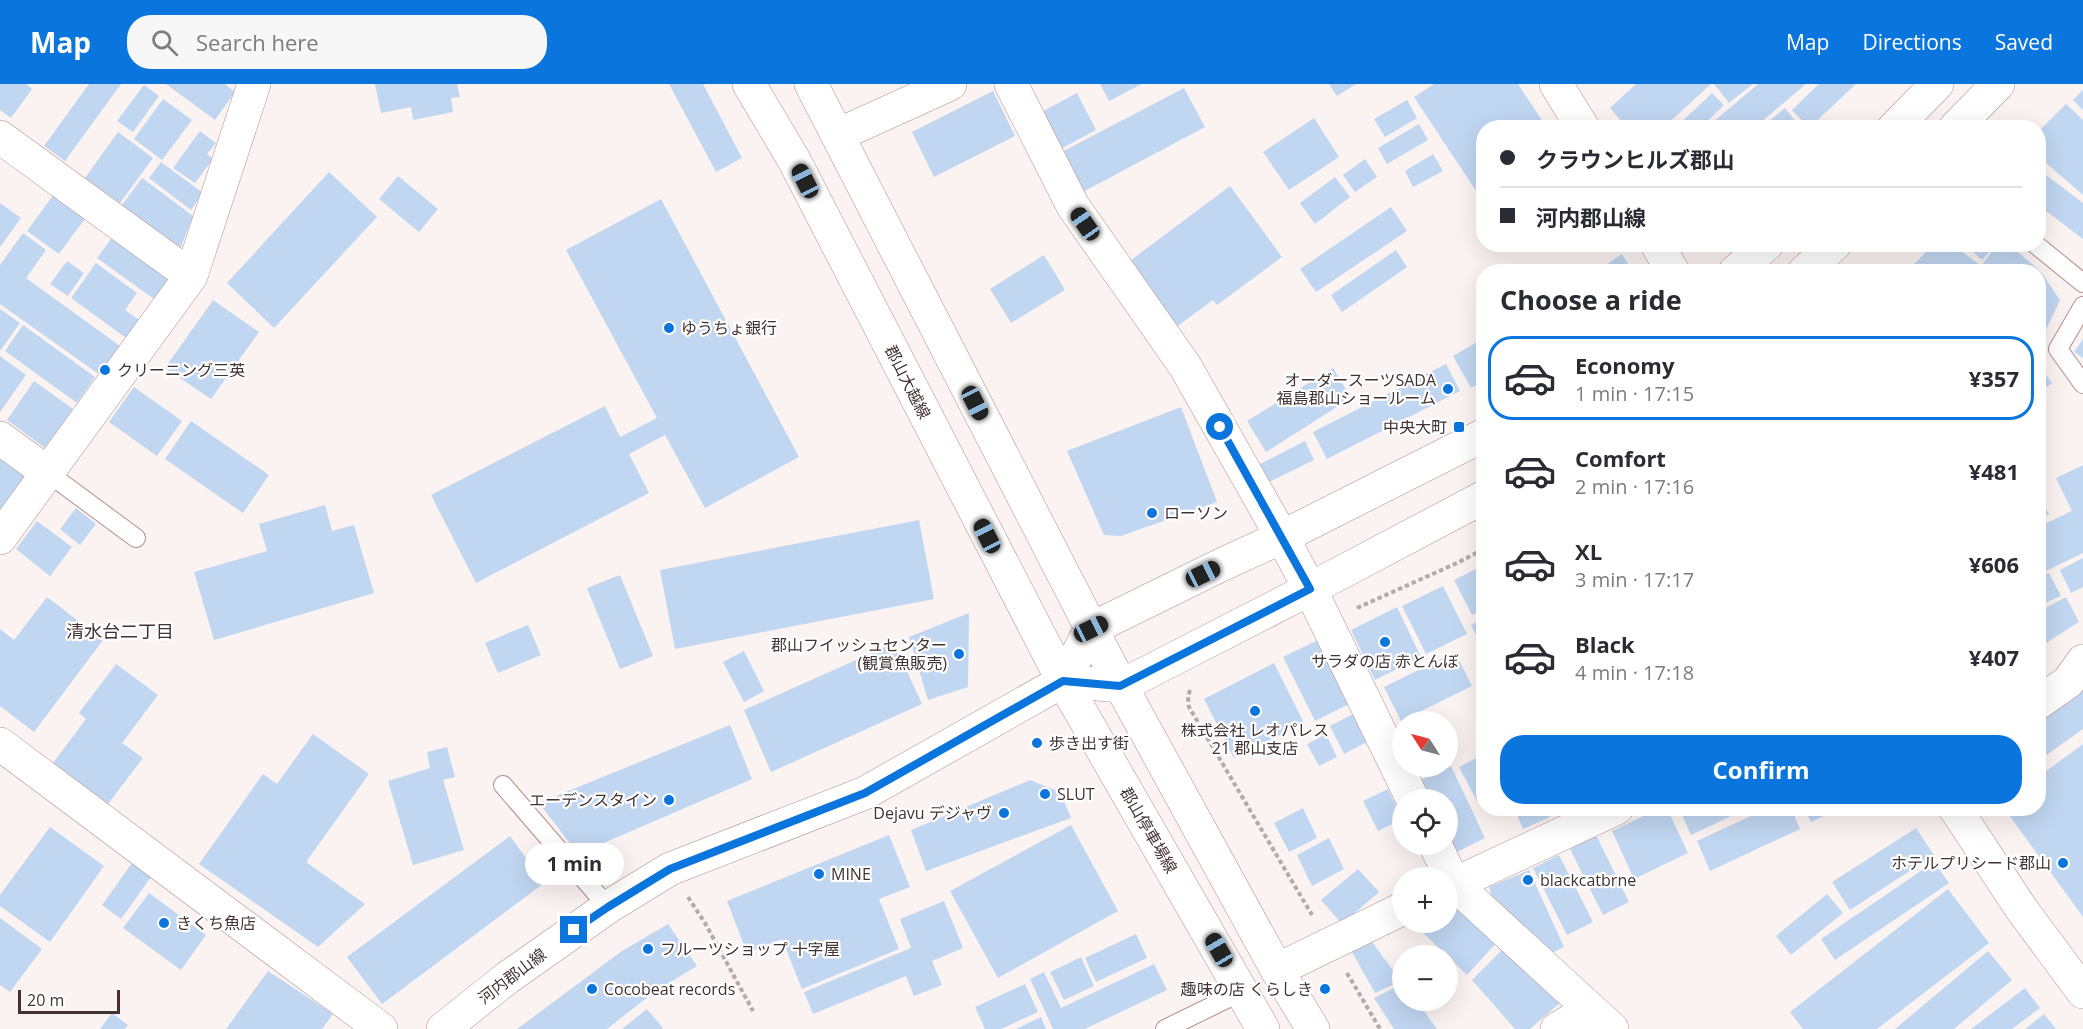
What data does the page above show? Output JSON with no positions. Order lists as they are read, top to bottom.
{
  "streets": {
    "main road": ["郡山大越線", "郡山停車場線", "河内郡山線"]
  },
  "crossings": [
    ["郡山大越線", "郡山停車場線"],
    ["郡山大越線", "河内郡山線"],
    ["郡山停車場線", "河内郡山線"]
  ],
  "districts": ["清水台二丁目"],
  "places": {
    "other": [
      "ゆうちょ銀行",
      "クリーニング三英",
      "オーダースーツSADA 福島郡山ショールーム",
      "ローソン",
      "サラダの店 赤とんぼ",
      "郡山フイッシュセンター (観賞魚販売)",
      "株式会社 レオパレス 21 郡山支店",
      "歩き出す街",
      "SLUT",
      "エーデンスタイン",
      "Dejavu デジャヴ",
      "ホテルプリシード郡山",
      "MINE",
      "blackcatbrne",
      "きくち魚店",
      "フルーツショップ 十字屋",
      "Cocobeat records",
      "趣味の店 くらしき"
    ],
    "transit": ["中央大町"]
  },
  "scale_bar": "20 m",
  "north": "top left",
  "page": {
    "header": "Map",
    "search": "Search here",
    "nav": ["Map", "Directions", "Saved"],
    "banner": ["クラウンヒルズ郡山", "河内郡山線"],
    "heading": "Choose a ride",
    "list": [
      {
        "name": "Economy",
        "note": "1 min · 17:15",
        "value": "¥357"
      },
      {
        "name": "Comfort",
        "note": "2 min · 17:16",
        "value": "¥481"
      },
      {
        "name": "XL",
        "note": "3 min · 17:17",
        "value": "¥606"
      },
      {
        "name": "Black",
        "note": "4 min · 17:18",
        "value": "¥407"
      }
    ],
    "map_buttons": ["+", "−"],
    "buttons": "Confirm",
    "bubble": "1 min",
    "scale": "20 m"
  }
}
